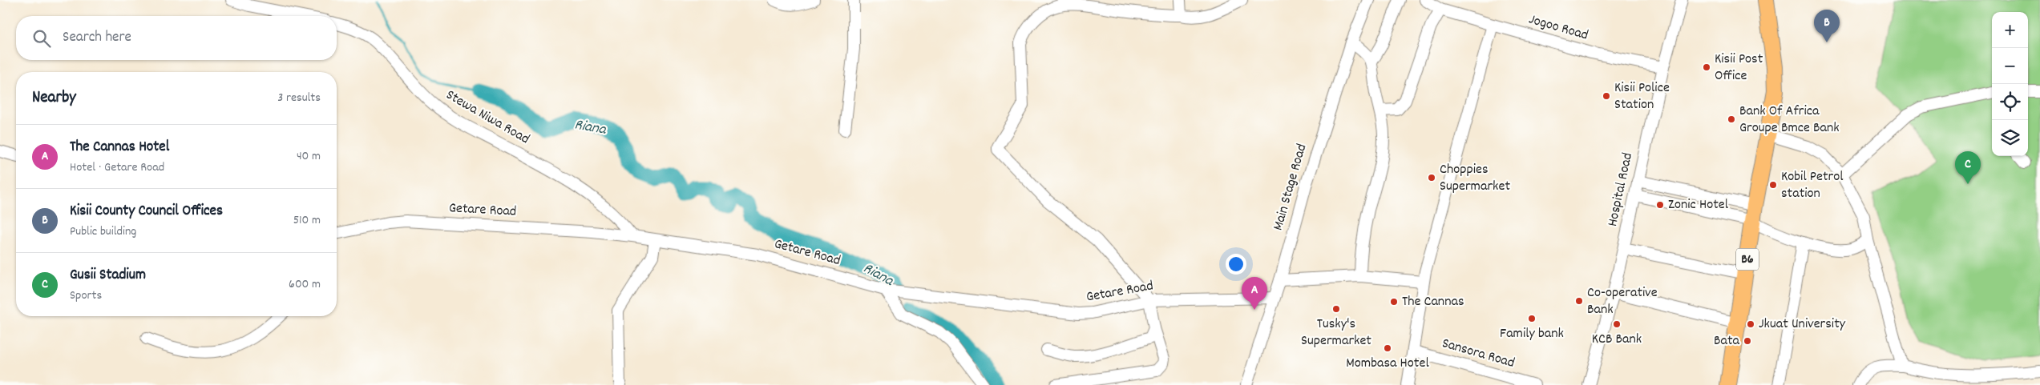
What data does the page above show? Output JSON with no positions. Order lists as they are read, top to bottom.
{
  "streets": {
    "highway": ["B6"],
    "street": [
      "Jogoo Road",
      "Stewa Niwa Road",
      "Main Stage Road",
      "Hospital Road",
      "Getare Road",
      "Sansora Road"
    ]
  },
  "crossings": [
    ["Jogoo Road", "Hospital Road"],
    ["Stewa Niwa Road", "Getare Road"],
    ["Main Stage Road", "Getare Road"]
  ],
  "water": ["Riana"],
  "places": [
    "Kisii Post Office",
    "Kisii Police Station",
    "Bank Of Africa Groupe Bmce Bank",
    "Choppies Supermarket",
    "Kobil Petrol station",
    "Zonic Hotel",
    "Co-operative Bank",
    "The Cannas",
    "Tusky's Supermarket",
    "Family bank",
    "KCB Bank",
    "Jkuat University",
    "Bata",
    "Mombasa Hotel"
  ],
  "page": {
    "pins": ["B", "C", "A"],
    "map_buttons": ["+", "−"],
    "search": "Search here",
    "heading": ["Nearby", "3 results"],
    "list": [
      {
        "mark": "A",
        "name": "The Cannas Hotel",
        "note": "Hotel · Getare Road",
        "value": "40 m"
      },
      {
        "mark": "B",
        "name": "Kisii County Council Offices",
        "note": "Public building",
        "value": "510 m"
      },
      {
        "mark": "C",
        "name": "Gusii Stadium",
        "note": "Sports",
        "value": "600 m"
      }
    ]
  }
}
